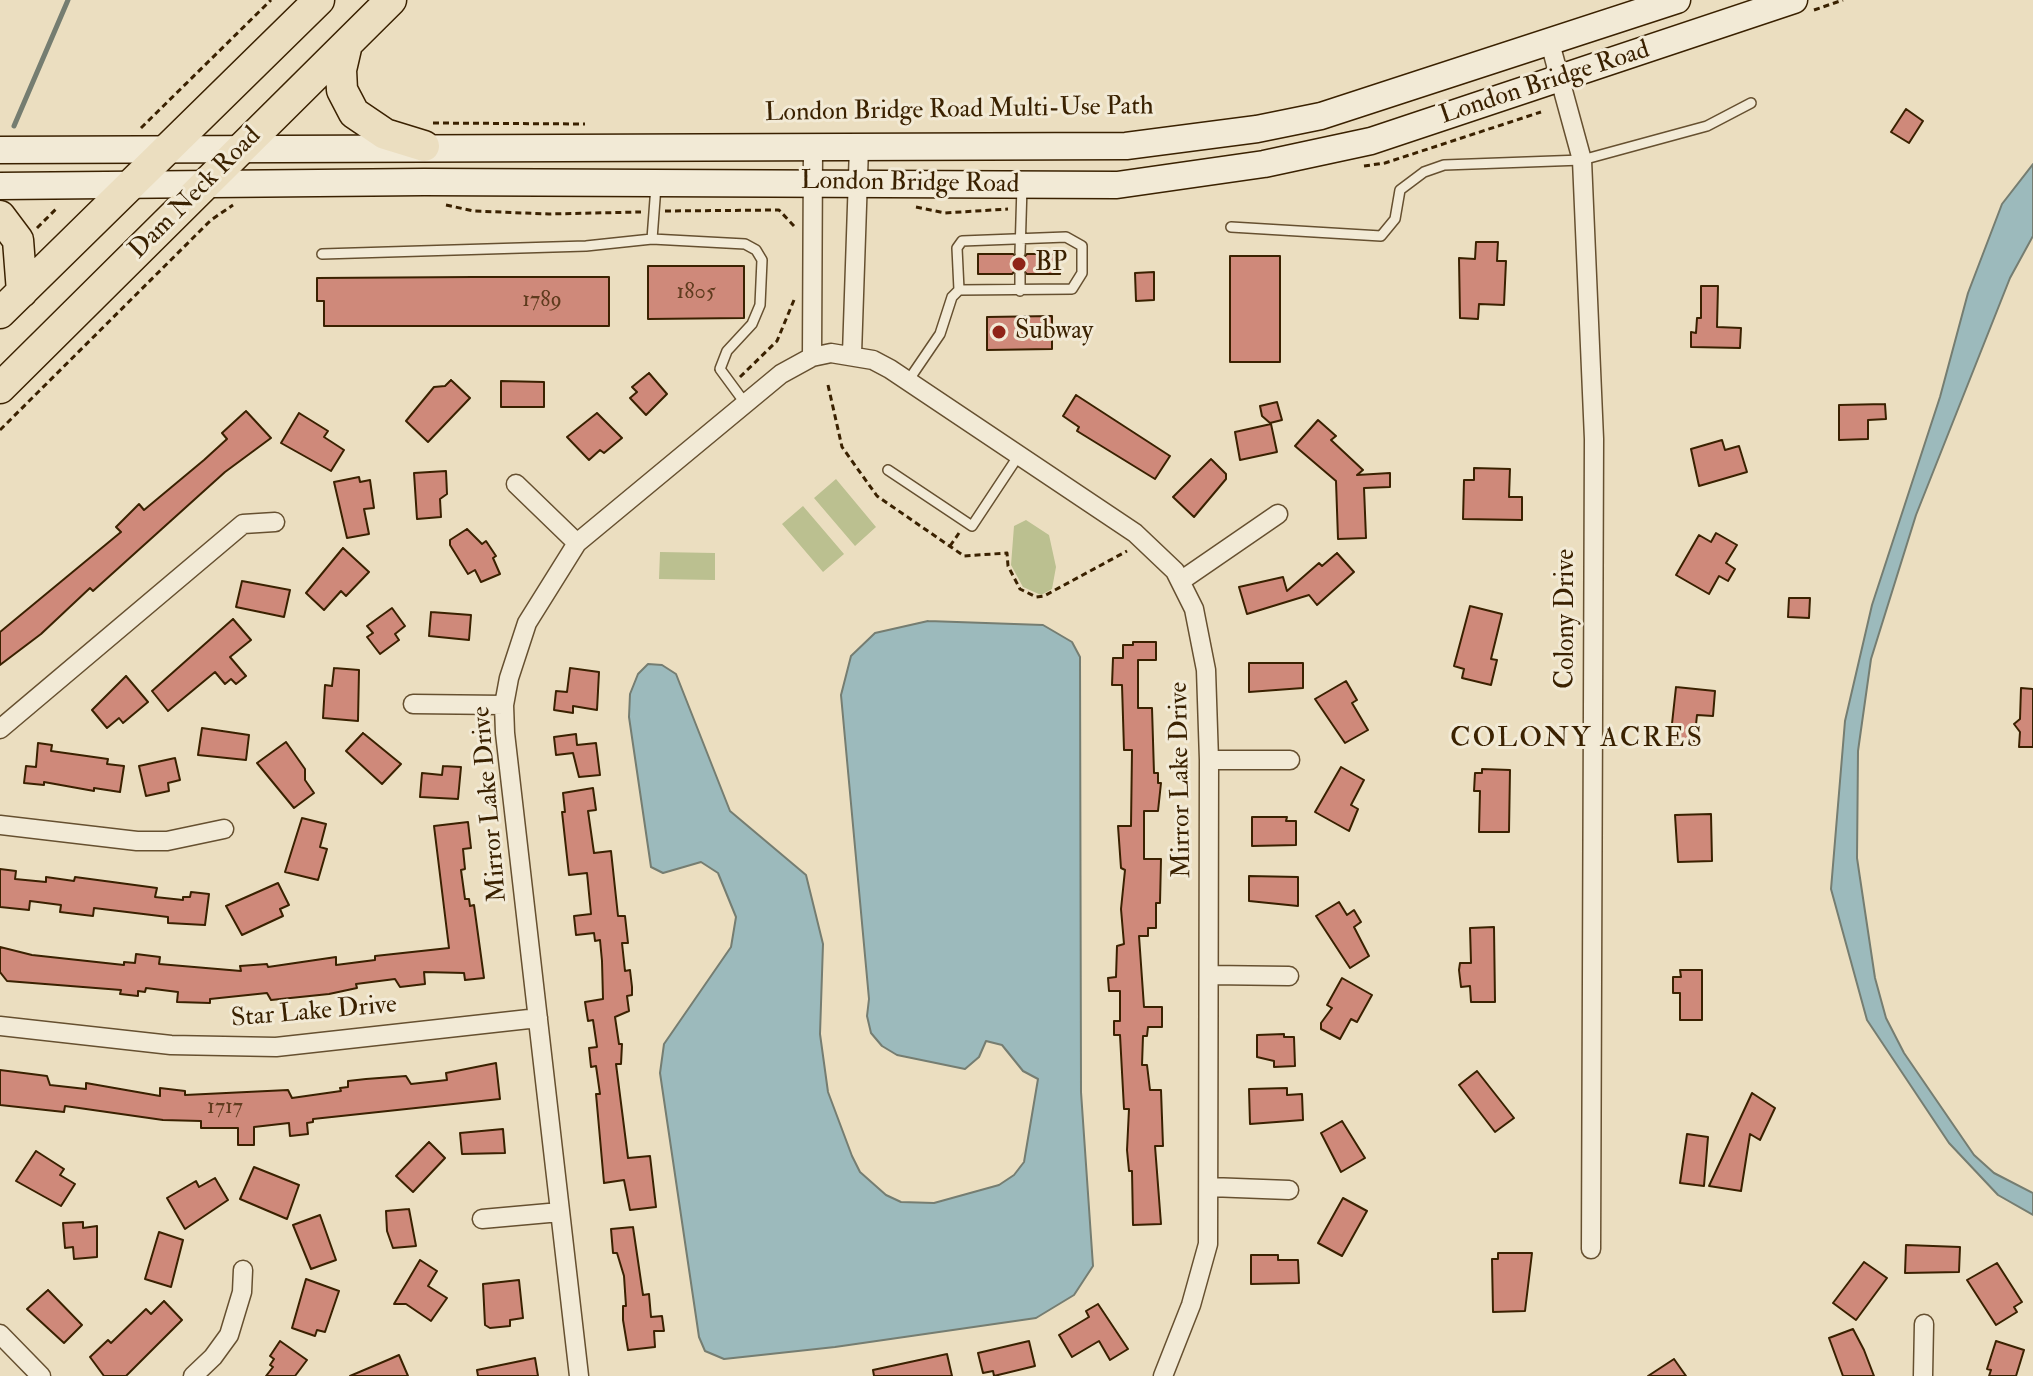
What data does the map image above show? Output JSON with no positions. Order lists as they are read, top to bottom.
{
  "streets": {
    "main road": ["London Bridge Road", "Dam Neck Road"],
    "street": ["Colony Drive", "Mirror Lake Drive", "Star Lake Drive"]
  },
  "crossings": [
    ["London Bridge Road", "Dam Neck Road"],
    ["London Bridge Road", "Colony Drive"],
    ["Mirror Lake Drive", "Star Lake Drive"]
  ],
  "districts": ["COLONY ACRES"],
  "places": ["BP", "Subway"],
  "house_numbers": ["1805", "1789", "1717"]
}
